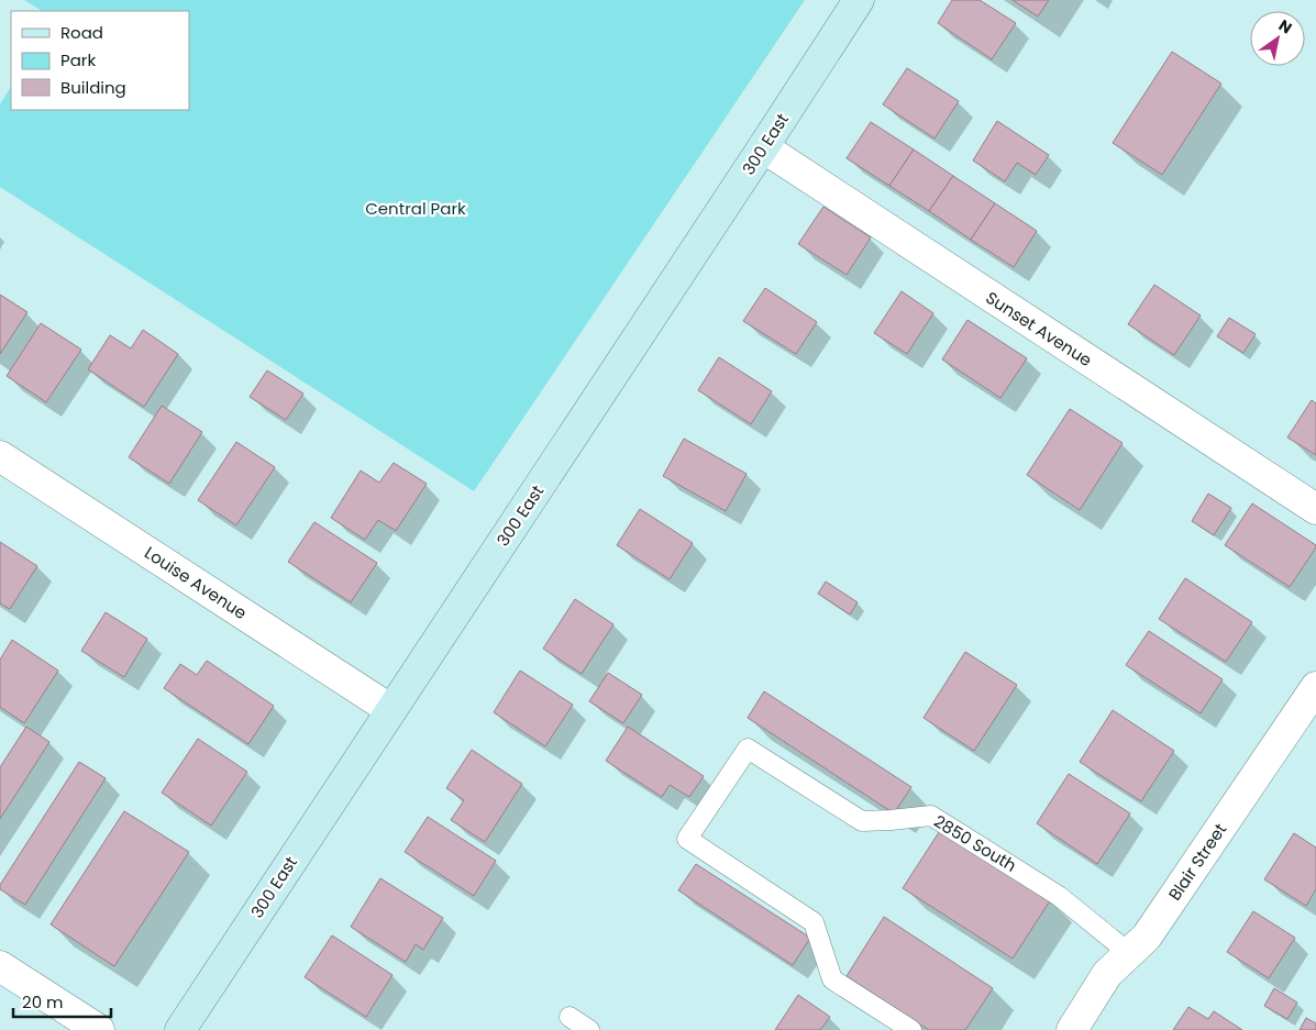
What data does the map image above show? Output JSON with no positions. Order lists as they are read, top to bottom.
{
  "streets": {
    "street": [
      "300 East",
      "Sunset Avenue",
      "Louise Avenue",
      "Blair Street"
    ],
    "lane": ["2850 South"]
  },
  "crossings": [
    ["300 East", "Sunset Avenue"],
    ["300 East", "Louise Avenue"],
    ["2850 South", "Blair Street"]
  ],
  "parks": ["Central Park"],
  "legend": ["Road", "Park", "Building"],
  "scale_bar": "20 m",
  "north": "top right"
}
